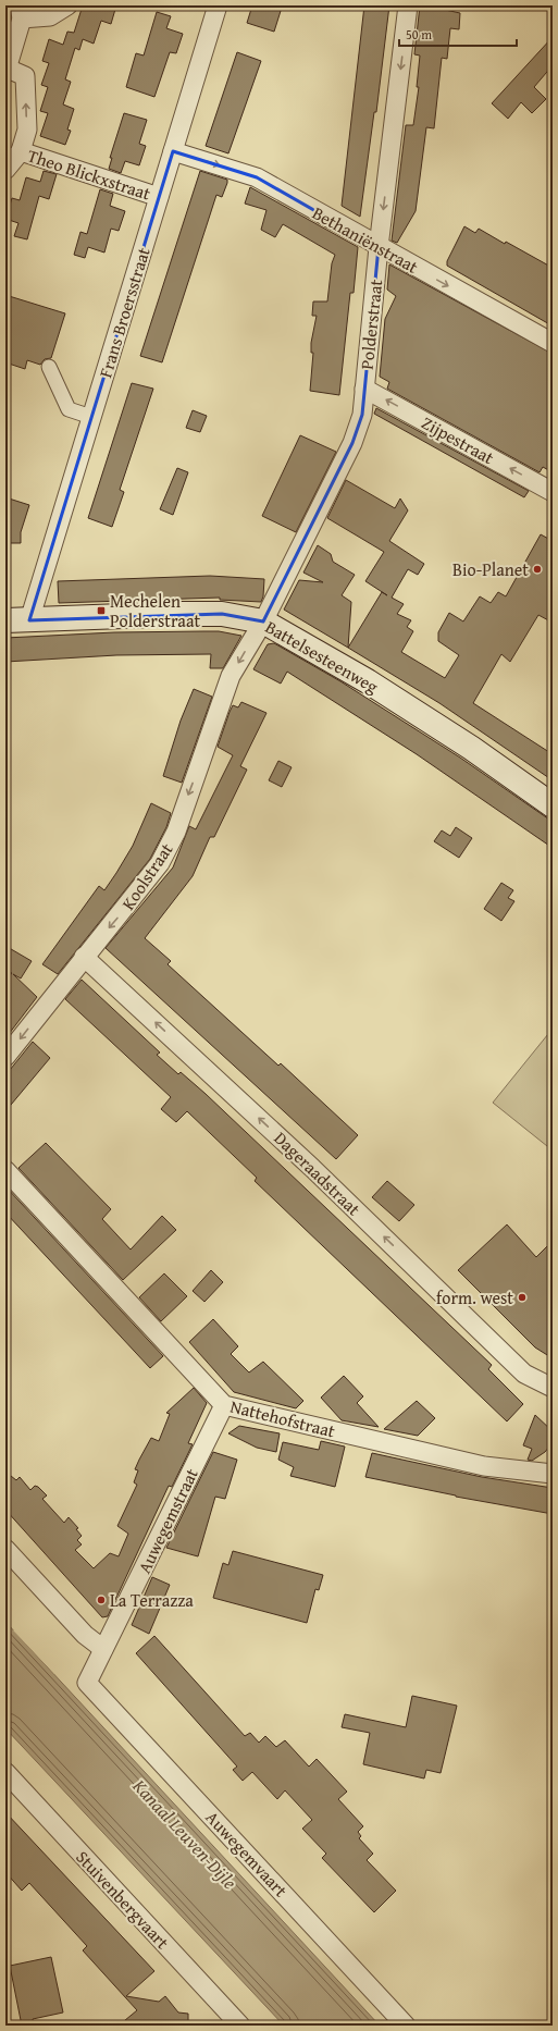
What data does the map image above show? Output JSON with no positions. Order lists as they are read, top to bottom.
{
  "streets": {
    "main road": ["Battelsesteenweg"],
    "street": [
      "Theo Blickxstraat",
      "Bethaniënstraat",
      "Frans Broersstraat",
      "Polderstraat",
      "Zijpestraat",
      "Koolstraat",
      "Dageraadstraat",
      "Nattehofstraat",
      "Auwegemstraat",
      "Auwegemvaart",
      "Stuivenbergvaart"
    ]
  },
  "crossings": [
    ["Theo Blickxstraat", "Frans Broersstraat"],
    ["Bethaniënstraat", "Frans Broersstraat"],
    ["Bethaniënstraat", "Polderstraat"],
    ["Frans Broersstraat", "Battelsesteenweg"],
    ["Polderstraat", "Zijpestraat"],
    ["Polderstraat", "Battelsesteenweg"],
    ["Polderstraat", "Koolstraat"],
    ["Battelsesteenweg", "Koolstraat"],
    ["Koolstraat", "Dageraadstraat"],
    ["Nattehofstraat", "Auwegemstraat"],
    ["Auwegemstraat", "Auwegemvaart"]
  ],
  "one_way": [
    "Bethaniënstraat",
    "Polderstraat",
    "Zijpestraat",
    "Koolstraat",
    "Dageraadstraat"
  ],
  "water": ["Kanaal Leuven-Dijle"],
  "places": {
    "other": ["Bio-Planet", "form. west", "La Terrazza"],
    "transit": ["Mechelen Polderstraat"]
  },
  "scale_bar": "50 m"
}
